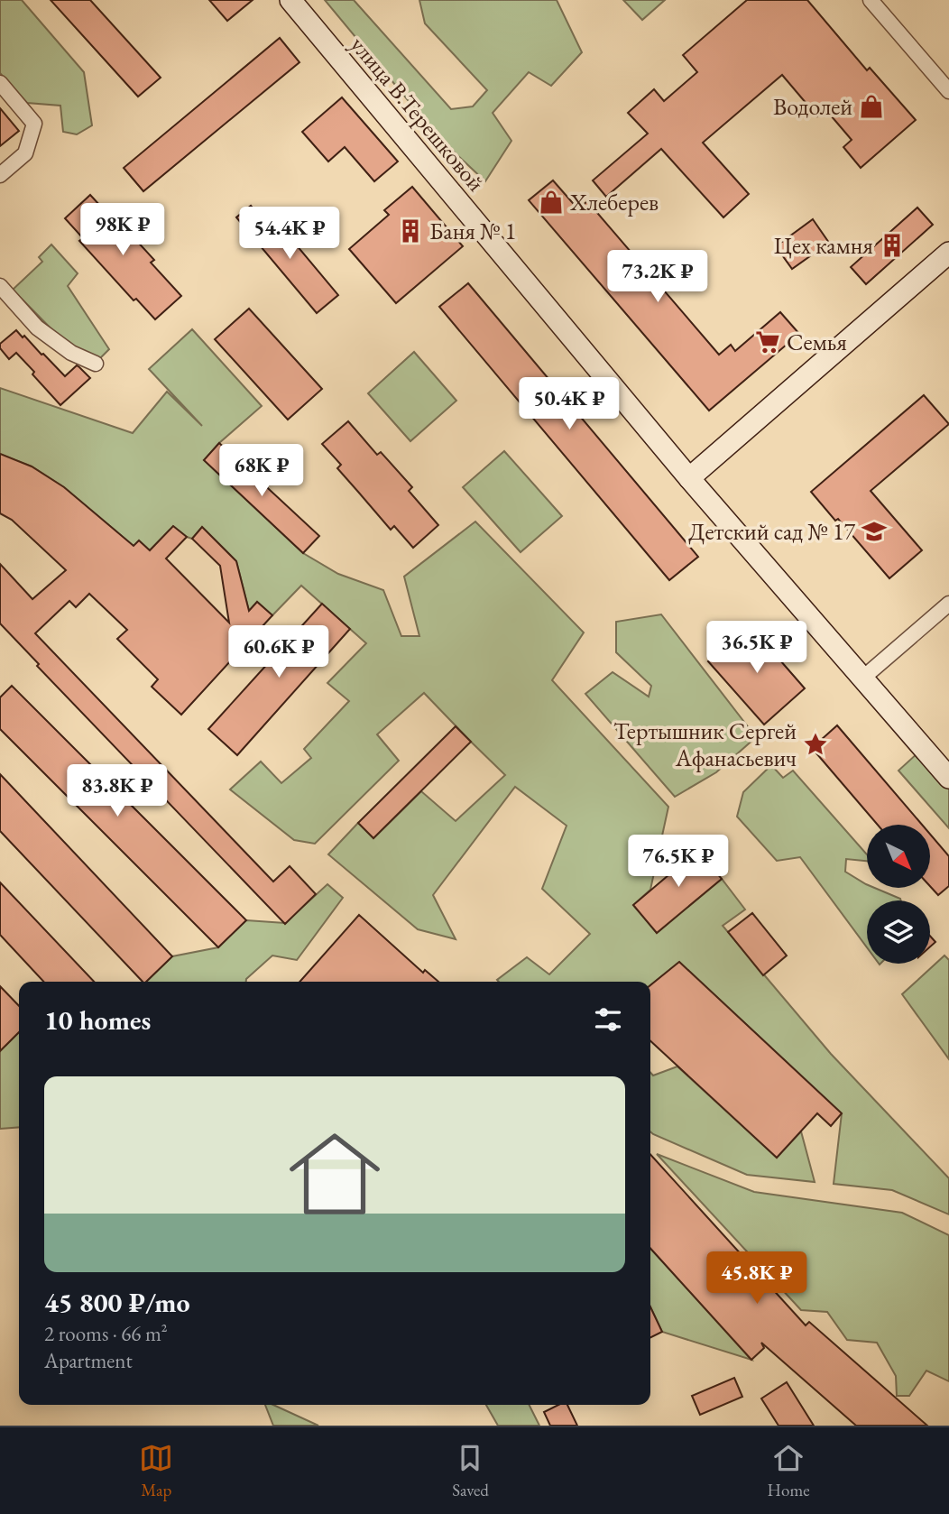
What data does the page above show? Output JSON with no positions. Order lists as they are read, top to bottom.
{
  "streets": {
    "main road": ["улица В.Терешковой"]
  },
  "places": {
    "shop": ["Водолей", "Хлеберев"],
    "building": ["Баня № 1", "Цех камня"],
    "supermarket": ["Семья"],
    "school or university": ["Детский сад № 17"],
    "place": ["Тертышник Сергей Афанасьевич"]
  },
  "north": "bottom right",
  "page": {
    "price": [
      "98K ₽",
      "54.4K ₽",
      "73.2K ₽",
      "50.4K ₽",
      "68K ₽",
      "36.5K ₽",
      "60.6K ₽",
      "83.8K ₽",
      "76.5K ₽",
      "45.8K ₽"
    ],
    "heading": "10 homes",
    "list": [
      {
        "name": "45 800 ₽/mo",
        "note": "2 rooms · 66 m² · Apartment"
      }
    ],
    "tabs": ["Map", "Saved", "Home"]
  }
}
